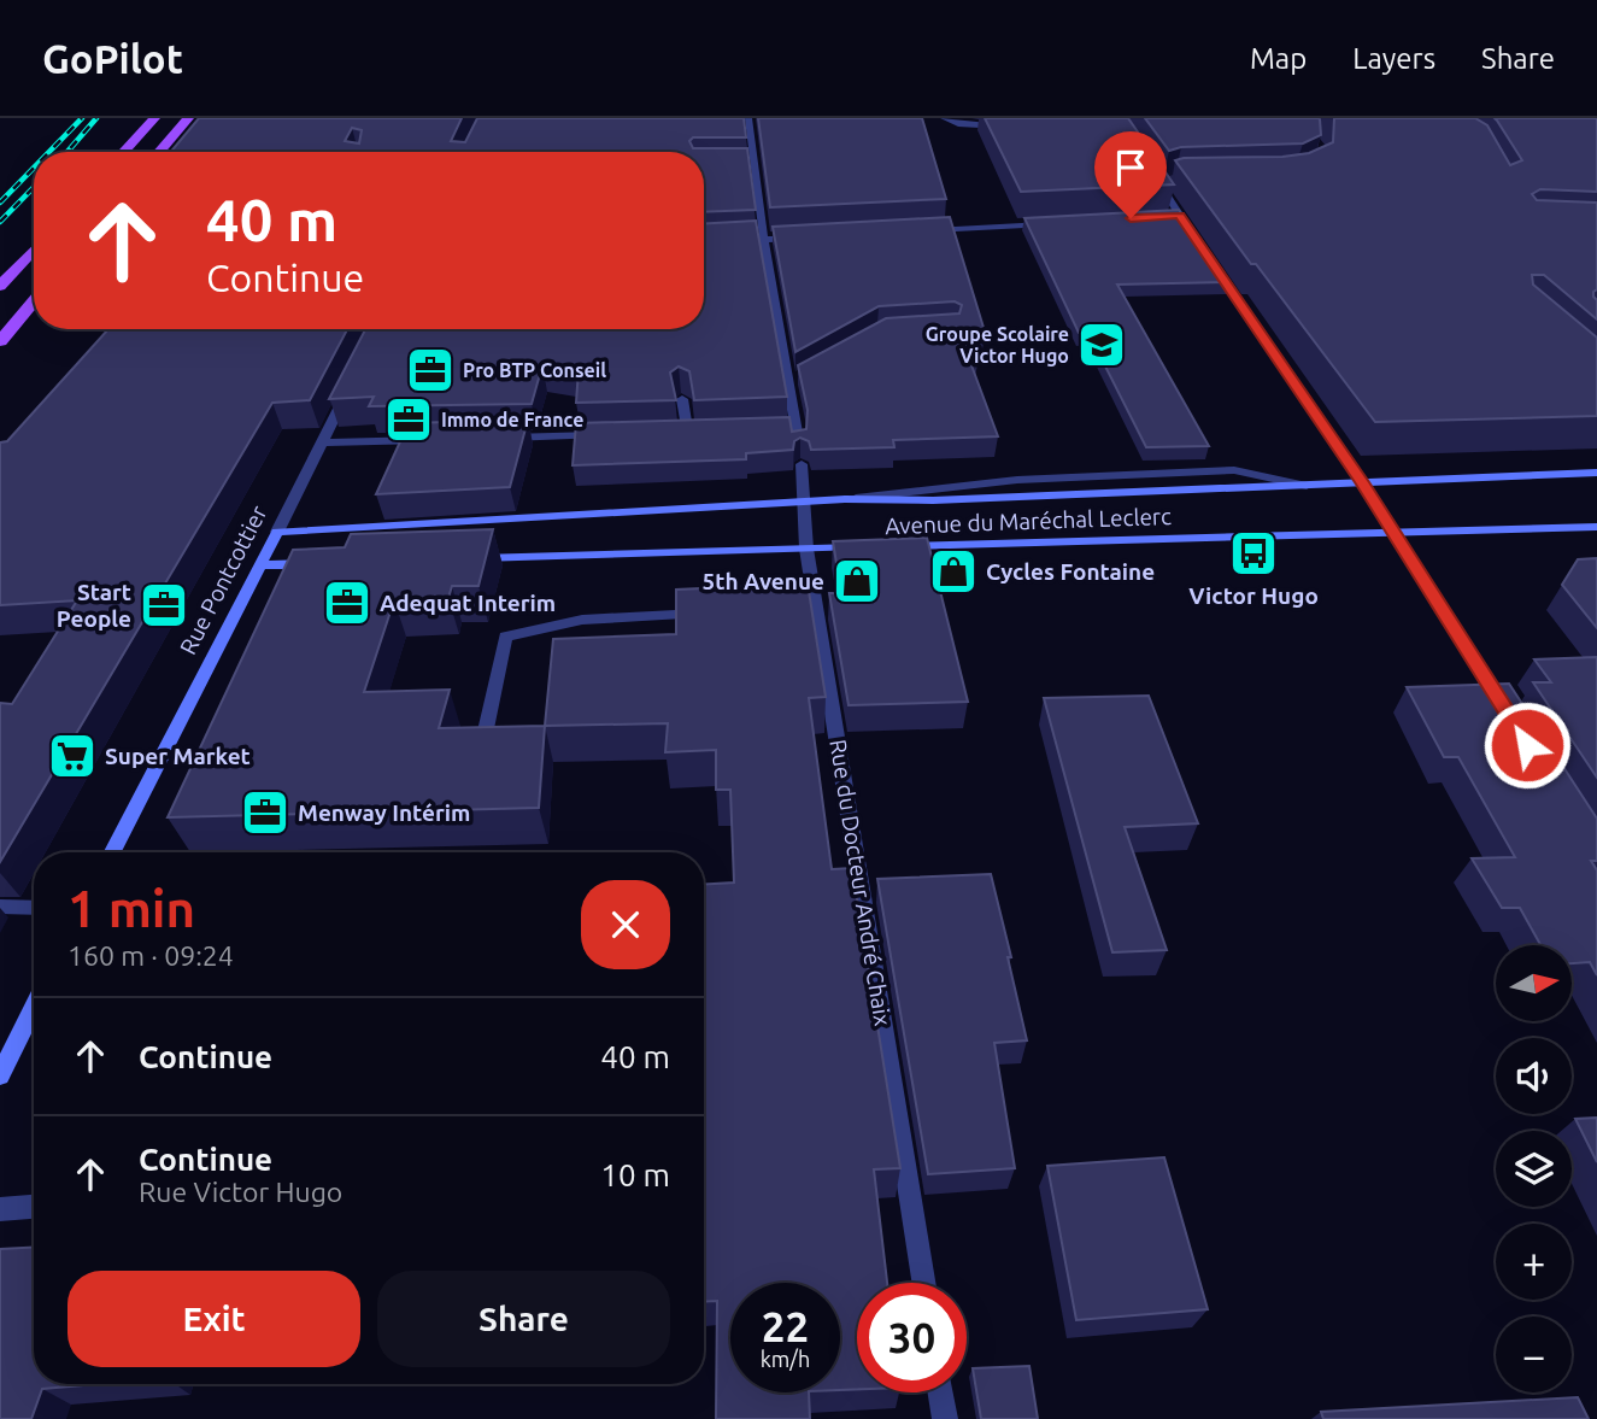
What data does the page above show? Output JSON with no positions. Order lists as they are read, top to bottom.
{
  "streets": {
    "street": ["Avenue du Maréchal Leclerc", "Rue Pontcottier", "Rue du Docteur André Chaix"]
  },
  "crossings": [
    ["Avenue du Maréchal Leclerc", "Rue Pontcottier"],
    ["Avenue du Maréchal Leclerc", "Rue du Docteur André Chaix"]
  ],
  "places": {
    "school or university": ["Groupe Scolaire Victor Hugo"],
    "office": [
      "Pro BTP Conseil",
      "Immo de France",
      "Adequat Interim",
      "Start People",
      "Menway Intérim"
    ],
    "bus stop": ["Victor Hugo"],
    "shop": ["Cycles Fontaine", "5th Avenue"],
    "supermarket": ["Super Market"]
  },
  "north": "right",
  "page": {
    "header": "GoPilot",
    "nav": ["Map", "Layers", "Share"],
    "turn": ["40 m", "Continue"],
    "heading": ["1 min", "160 m · 09:24"],
    "map_buttons": ["+", "−"],
    "list": [
      {
        "name": "Continue",
        "value": "40 m"
      },
      {
        "name": "Continue",
        "note": "Rue Victor Hugo",
        "value": "10 m"
      }
    ],
    "buttons": ["Exit", "Share"],
    "speed": "22 km/h",
    "limit": "30"
  }
}
